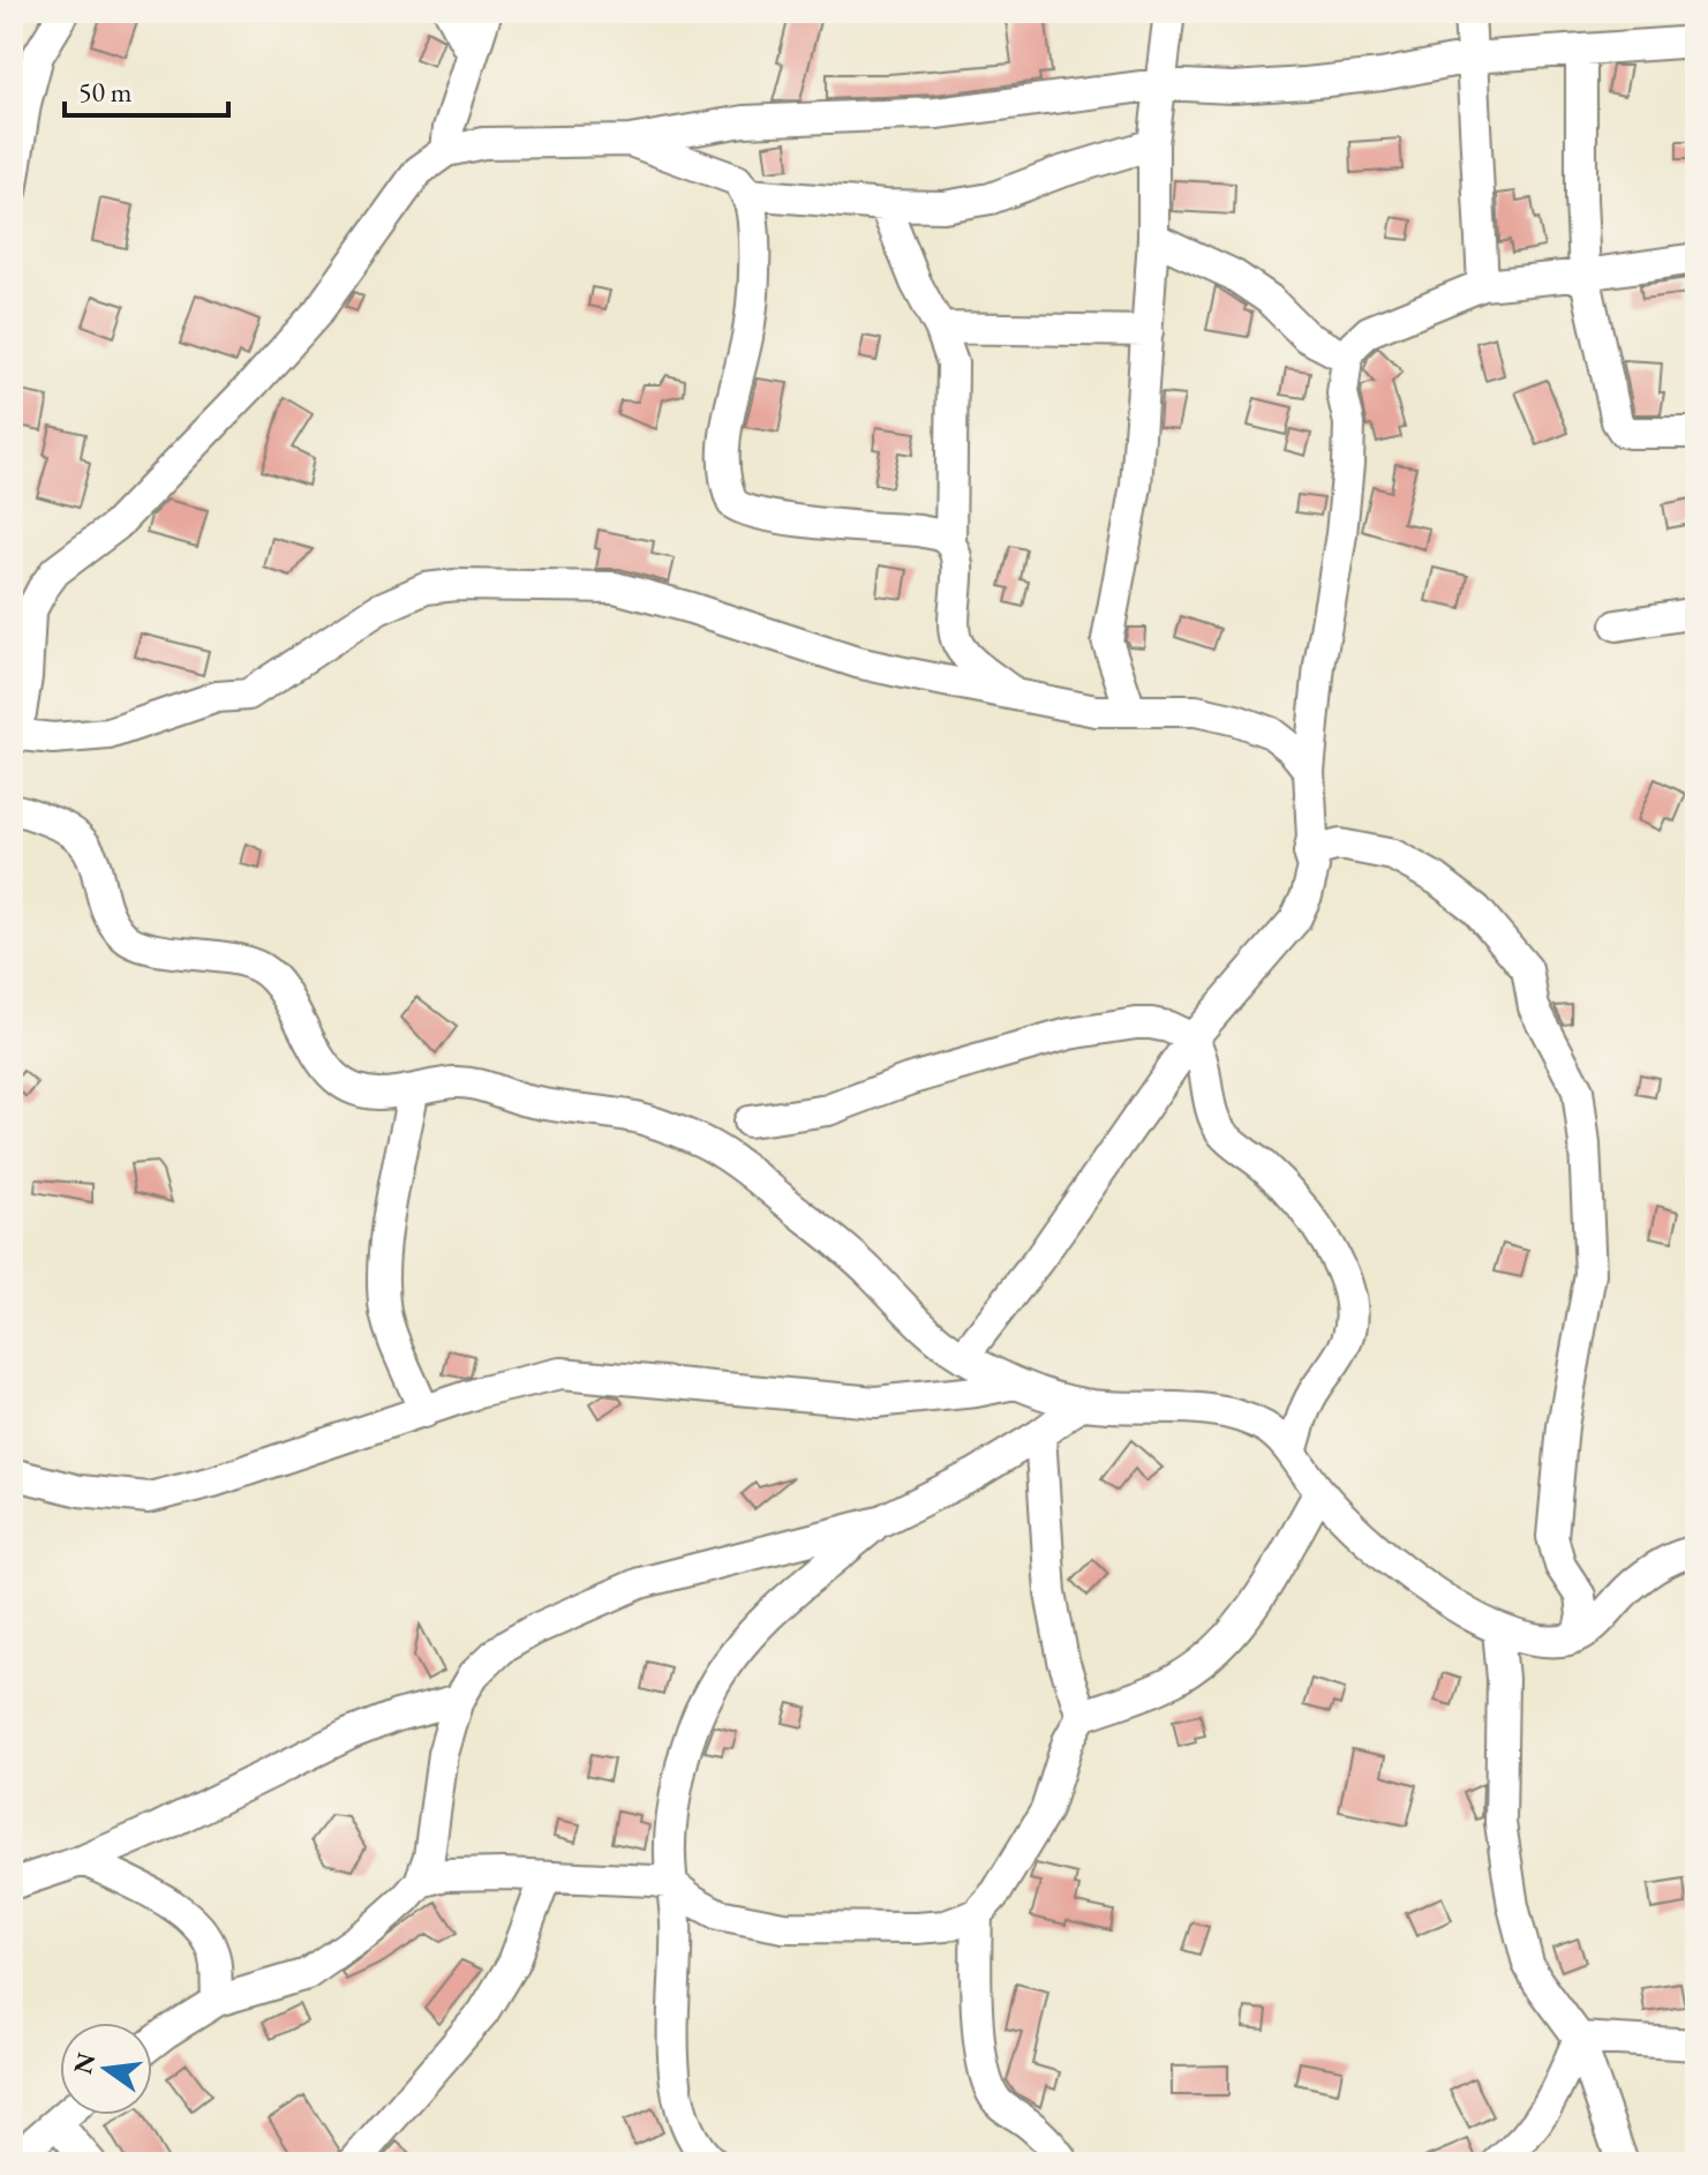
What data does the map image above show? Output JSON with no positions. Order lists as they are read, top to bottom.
{
  "scale_bar": "50 m",
  "north": "left"
}
